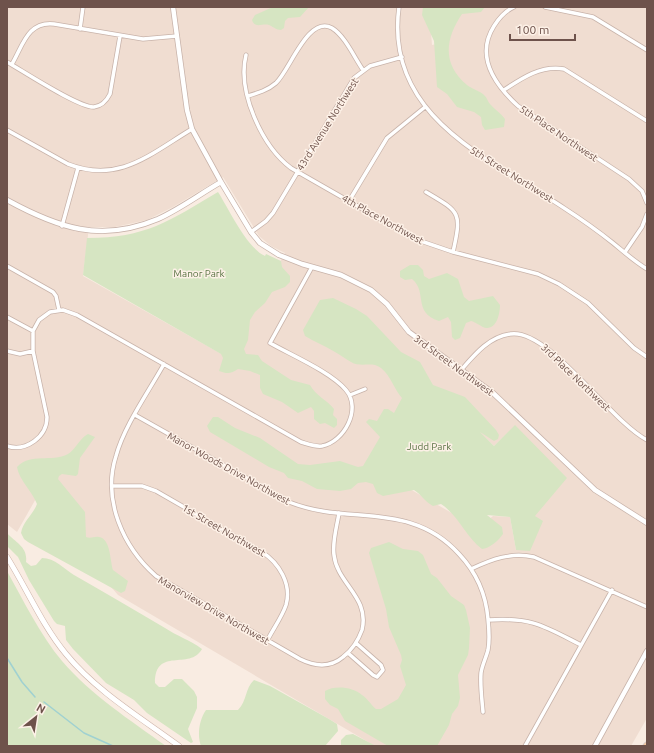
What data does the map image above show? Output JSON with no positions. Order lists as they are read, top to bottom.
{
  "streets": {
    "street": [
      "43rd Avenue Northwest",
      "5th Place Northwest",
      "5th Street Northwest",
      "4th Place Northwest",
      "3rd Street Northwest",
      "3rd Place Northwest",
      "Manor Woods Drive Northwest",
      "1st Street Northwest",
      "Manorview Drive Northwest"
    ]
  },
  "crossings": [
    ["43rd Avenue Northwest", "5th Street Northwest"],
    ["43rd Avenue Northwest", "4th Place Northwest"],
    ["43rd Avenue Northwest", "3rd Street Northwest"],
    ["3rd Street Northwest", "3rd Place Northwest"],
    ["Manor Woods Drive Northwest", "Manorview Drive Northwest"],
    ["1st Street Northwest", "Manorview Drive Northwest"]
  ],
  "parks": ["Manor Park", "Judd Park"],
  "scale_bar": "100 m",
  "north": "top right"
}
